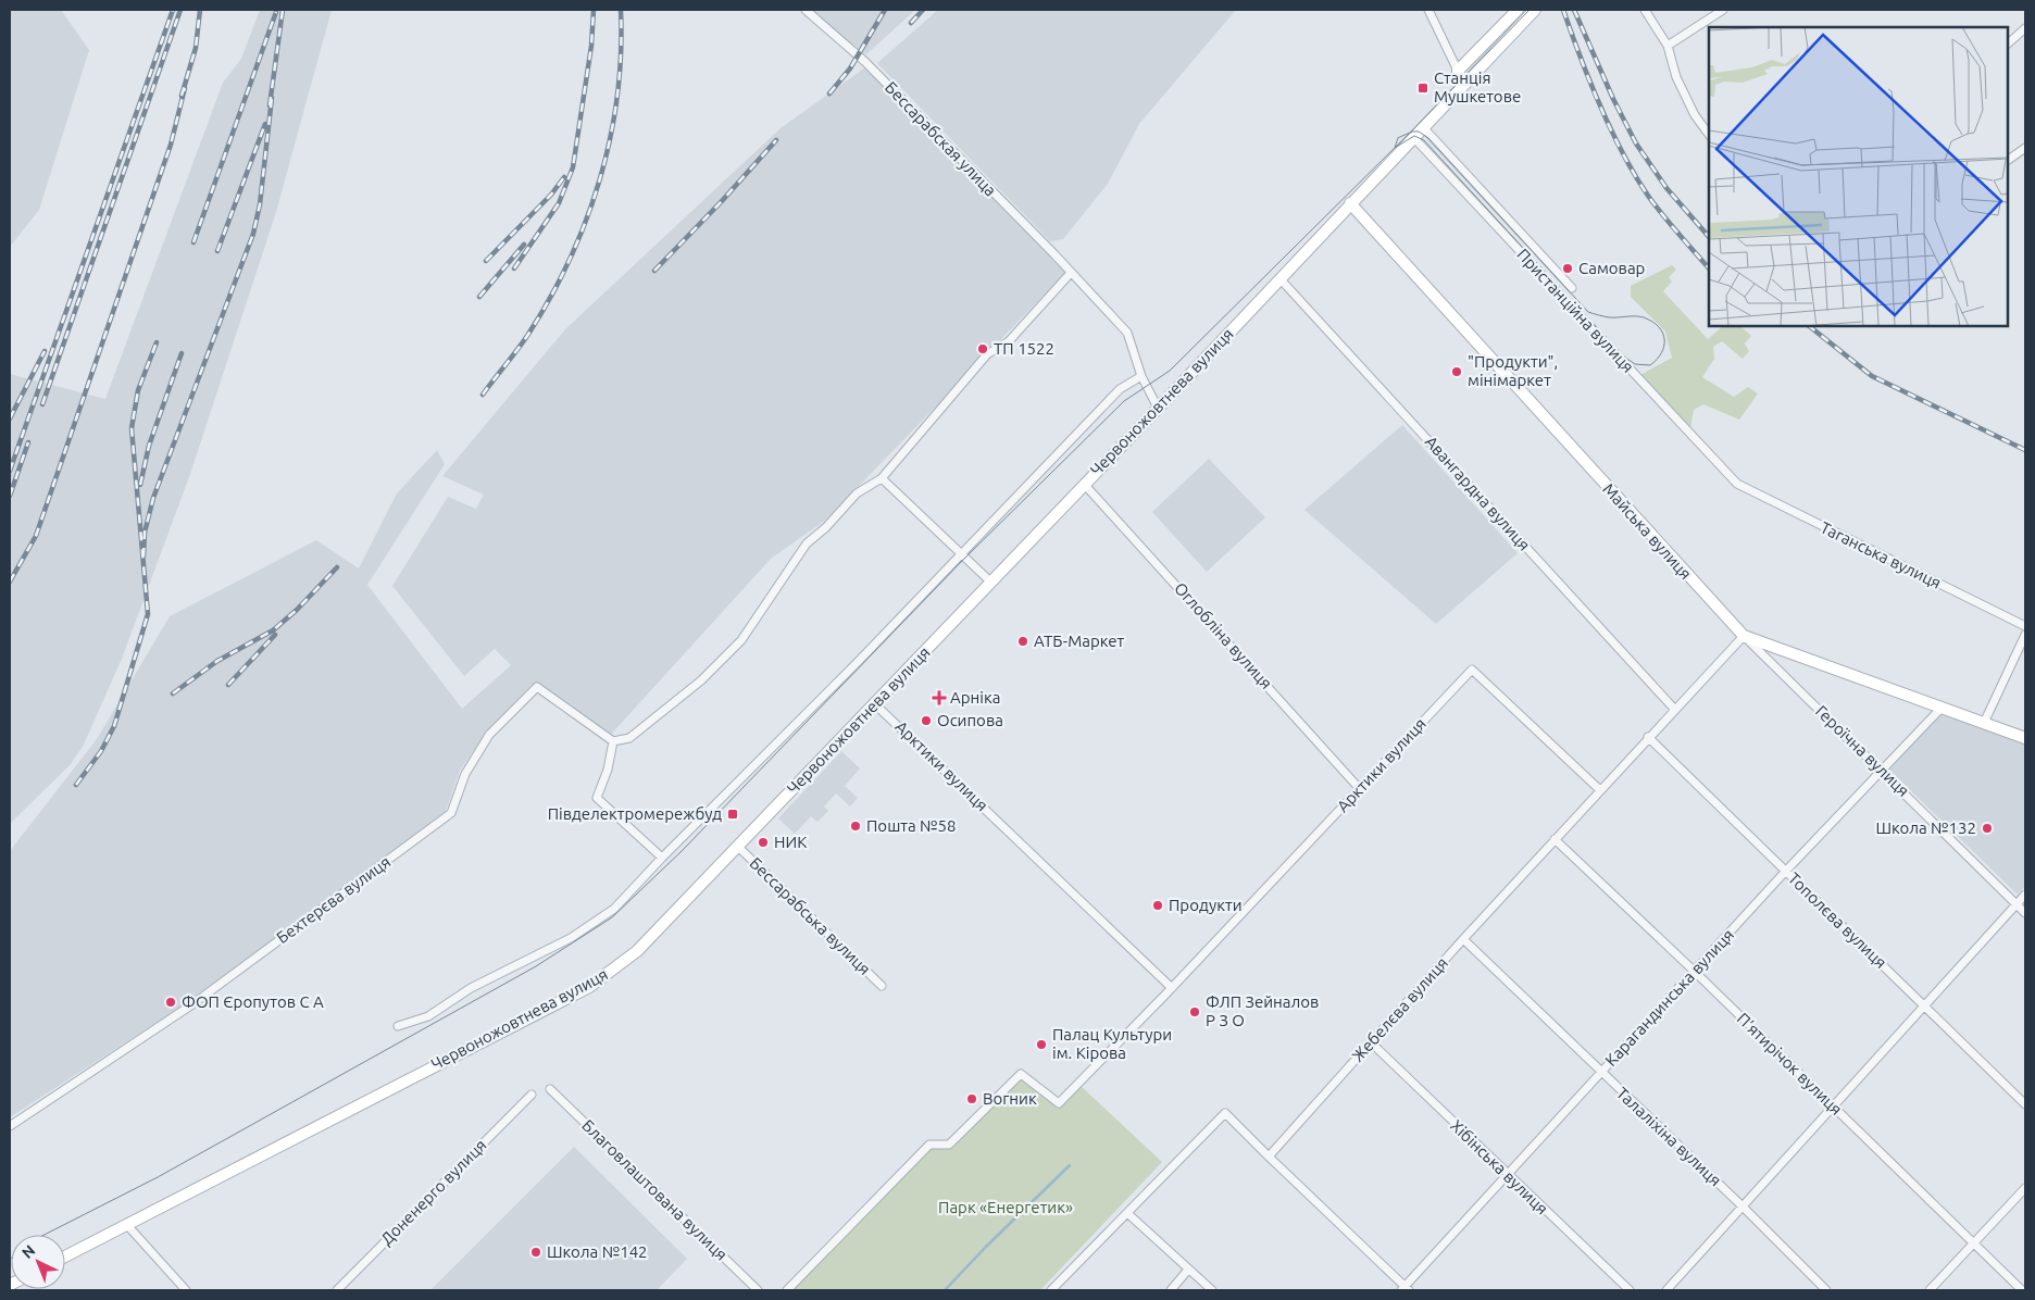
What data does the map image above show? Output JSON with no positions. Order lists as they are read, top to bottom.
{
  "streets": {
    "main road": ["Червоножовтнева вулиця", "Майська вулиця"],
    "street": [
      "Бессарабская улица",
      "Пристанційна вулиця",
      "Авангардна вулиця",
      "Таганська вулиця",
      "Оглобліна вулиця",
      "Героїчна вулиця",
      "Арктики вулиця",
      "Бехтерєва вулиця",
      "Бессарабська вулиця",
      "Тополєва вулиця",
      "Карагандинська вулиця",
      "Жебелєва вулиця",
      "П’ятирічок вулиця",
      "Талаліхіна вулиця",
      "Хібінська вулиця",
      "Благовлаштована вулиця",
      "Доненерго вулиця"
    ]
  },
  "crossings": [
    ["Бессарабская улица", "Червоножовтнева вулиця"],
    ["Пристанційна вулиця", "Червоножовтнева вулиця"],
    ["Пристанційна вулиця", "Таганська вулиця"],
    ["Червоножовтнева вулиця", "Авангардна вулиця"],
    ["Червоножовтнева вулиця", "Майська вулиця"],
    ["Червоножовтнева вулиця", "Оглобліна вулиця"],
    ["Червоножовтнева вулиця", "Арктики вулиця"],
    ["Червоножовтнева вулиця", "Бессарабська вулиця"],
    ["Авангардна вулиця", "Жебелєва вулиця"],
    ["Майська вулиця", "Героїчна вулиця"],
    ["Майська вулиця", "Карагандинська вулиця"],
    ["Майська вулиця", "Жебелєва вулиця"],
    ["Оглобліна вулиця", "Арктики вулиця"],
    ["Героїчна вулиця", "Карагандинська вулиця"],
    ["Героїчна вулиця", "Жебелєва вулиця"],
    ["Арктики вулиця", "Жебелєва вулиця"],
    ["Тополєва вулиця", "Карагандинська вулиця"],
    ["Тополєва вулиця", "Жебелєва вулиця"],
    ["Карагандинська вулиця", "П’ятирічок вулиця"],
    ["Карагандинська вулиця", "Талаліхіна вулиця"],
    ["Карагандинська вулиця", "Хібінська вулиця"],
    ["Жебелєва вулиця", "П’ятирічок вулиця"],
    ["Жебелєва вулиця", "Талаліхіна вулиця"],
    ["Жебелєва вулиця", "Хібінська вулиця"]
  ],
  "parks": ["Парк «Енергетик»"],
  "places": {
    "transit": ["Станція Мушкетове", "Півделектромережбуд"],
    "other": [
      "Самовар",
      "ТП 1522",
      "\"Продукти\", мінімаркет",
      "АТБ-Маркет",
      "Осипова",
      "Пошта №58",
      "Школа №132",
      "НИК",
      "Продукти",
      "ФОП Єропутов С А",
      "ФЛП Зейналов Р З О",
      "Палац Культури ім. Кірова",
      "Вогник",
      "Школа №142"
    ],
    "health": ["Арніка"]
  },
  "north": "top left"
}
